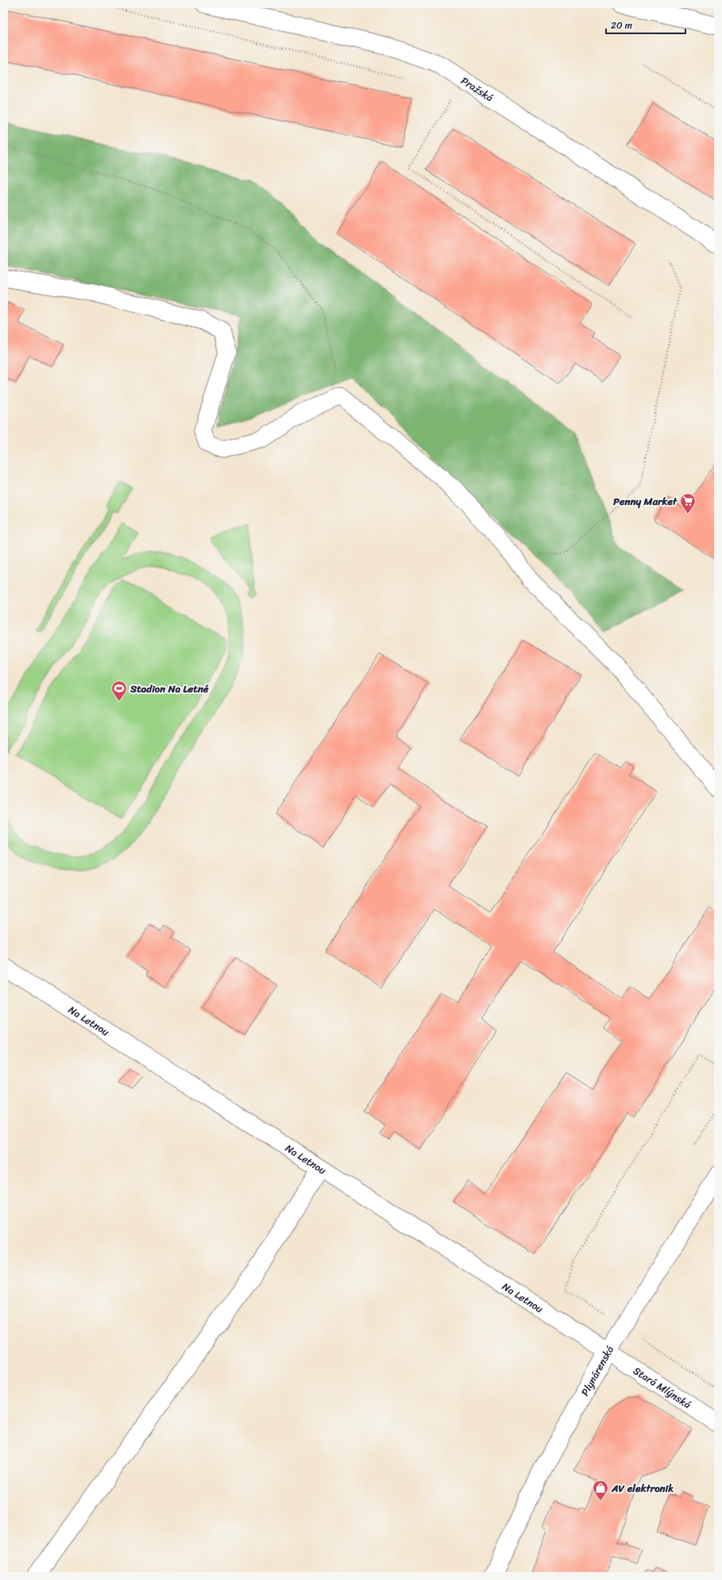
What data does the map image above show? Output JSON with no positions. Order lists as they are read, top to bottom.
{
  "streets": {
    "street": [
      "Pražská",
      "Na Letnou",
      "Plynárenská",
      "Stará Mlýnská"
    ]
  },
  "crossings": [
    ["Na Letnou", "Plynárenská"],
    ["Na Letnou", "Stará Mlýnská"],
    ["Plynárenská", "Stará Mlýnská"]
  ],
  "places": {
    "supermarket": ["Penny Market"],
    "sports": ["Stadion Na Letné"],
    "shop": ["AV elektronik"]
  },
  "scale_bar": "20 m"
}
